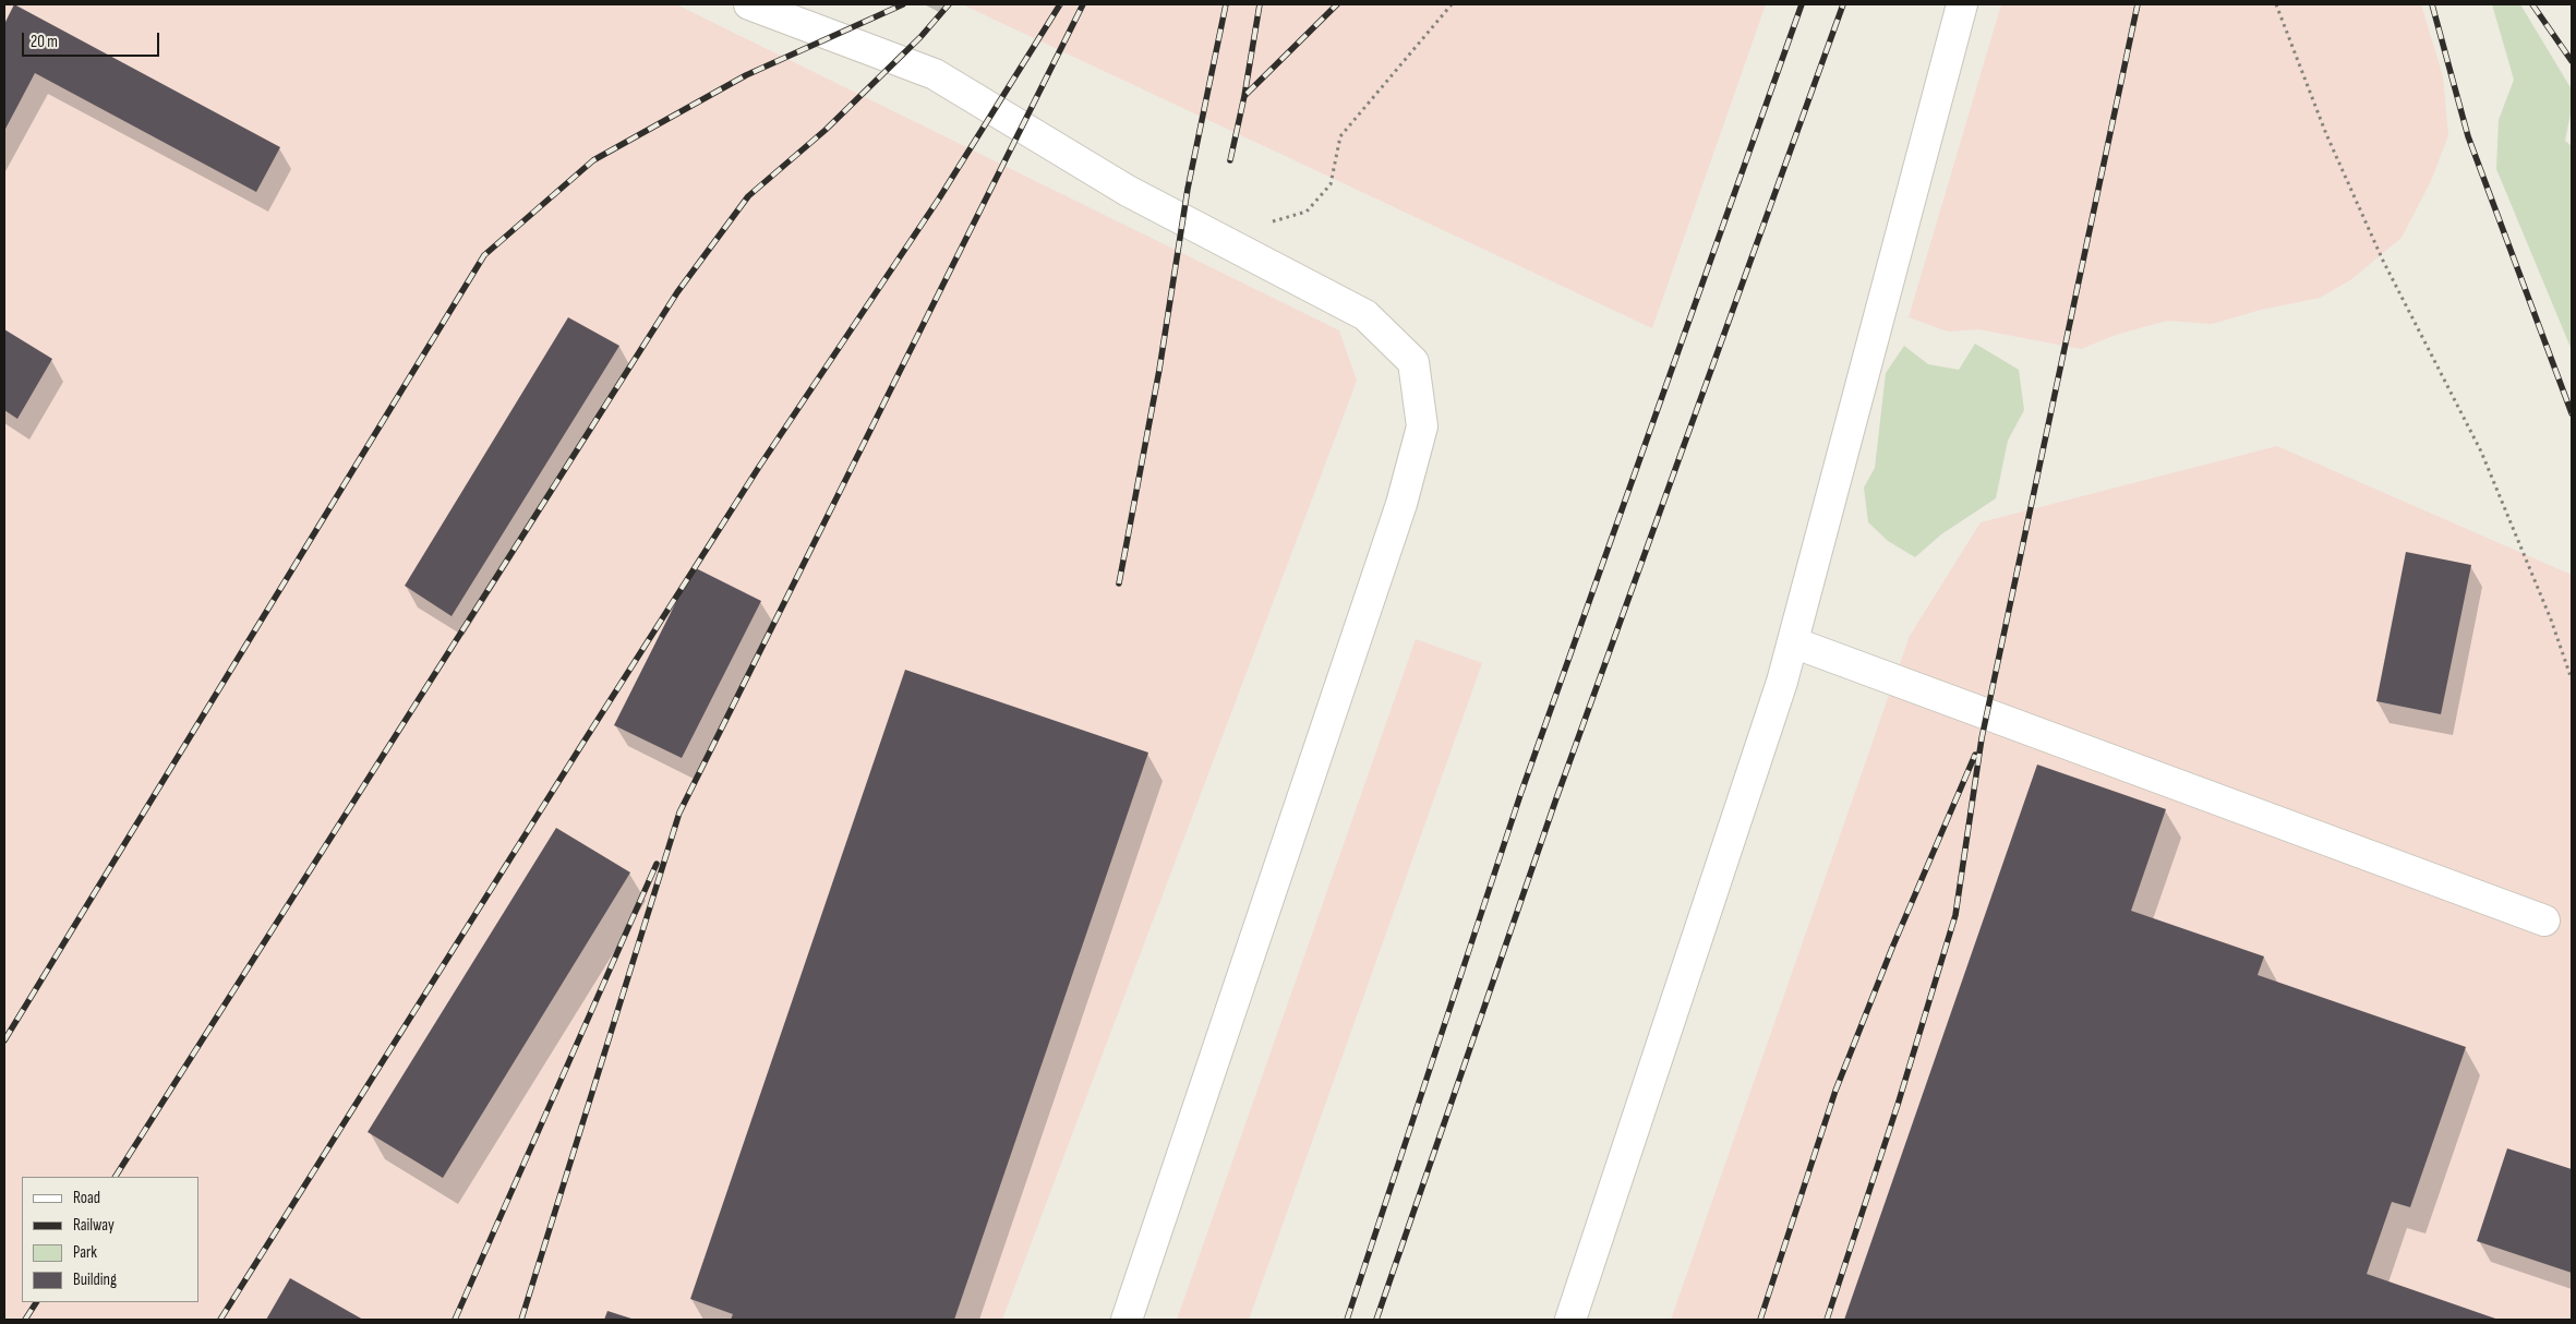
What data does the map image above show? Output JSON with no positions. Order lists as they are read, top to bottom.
{
  "legend": [
    "Road",
    "Railway",
    "Park",
    "Building"
  ],
  "scale_bar": "20 m"
}
